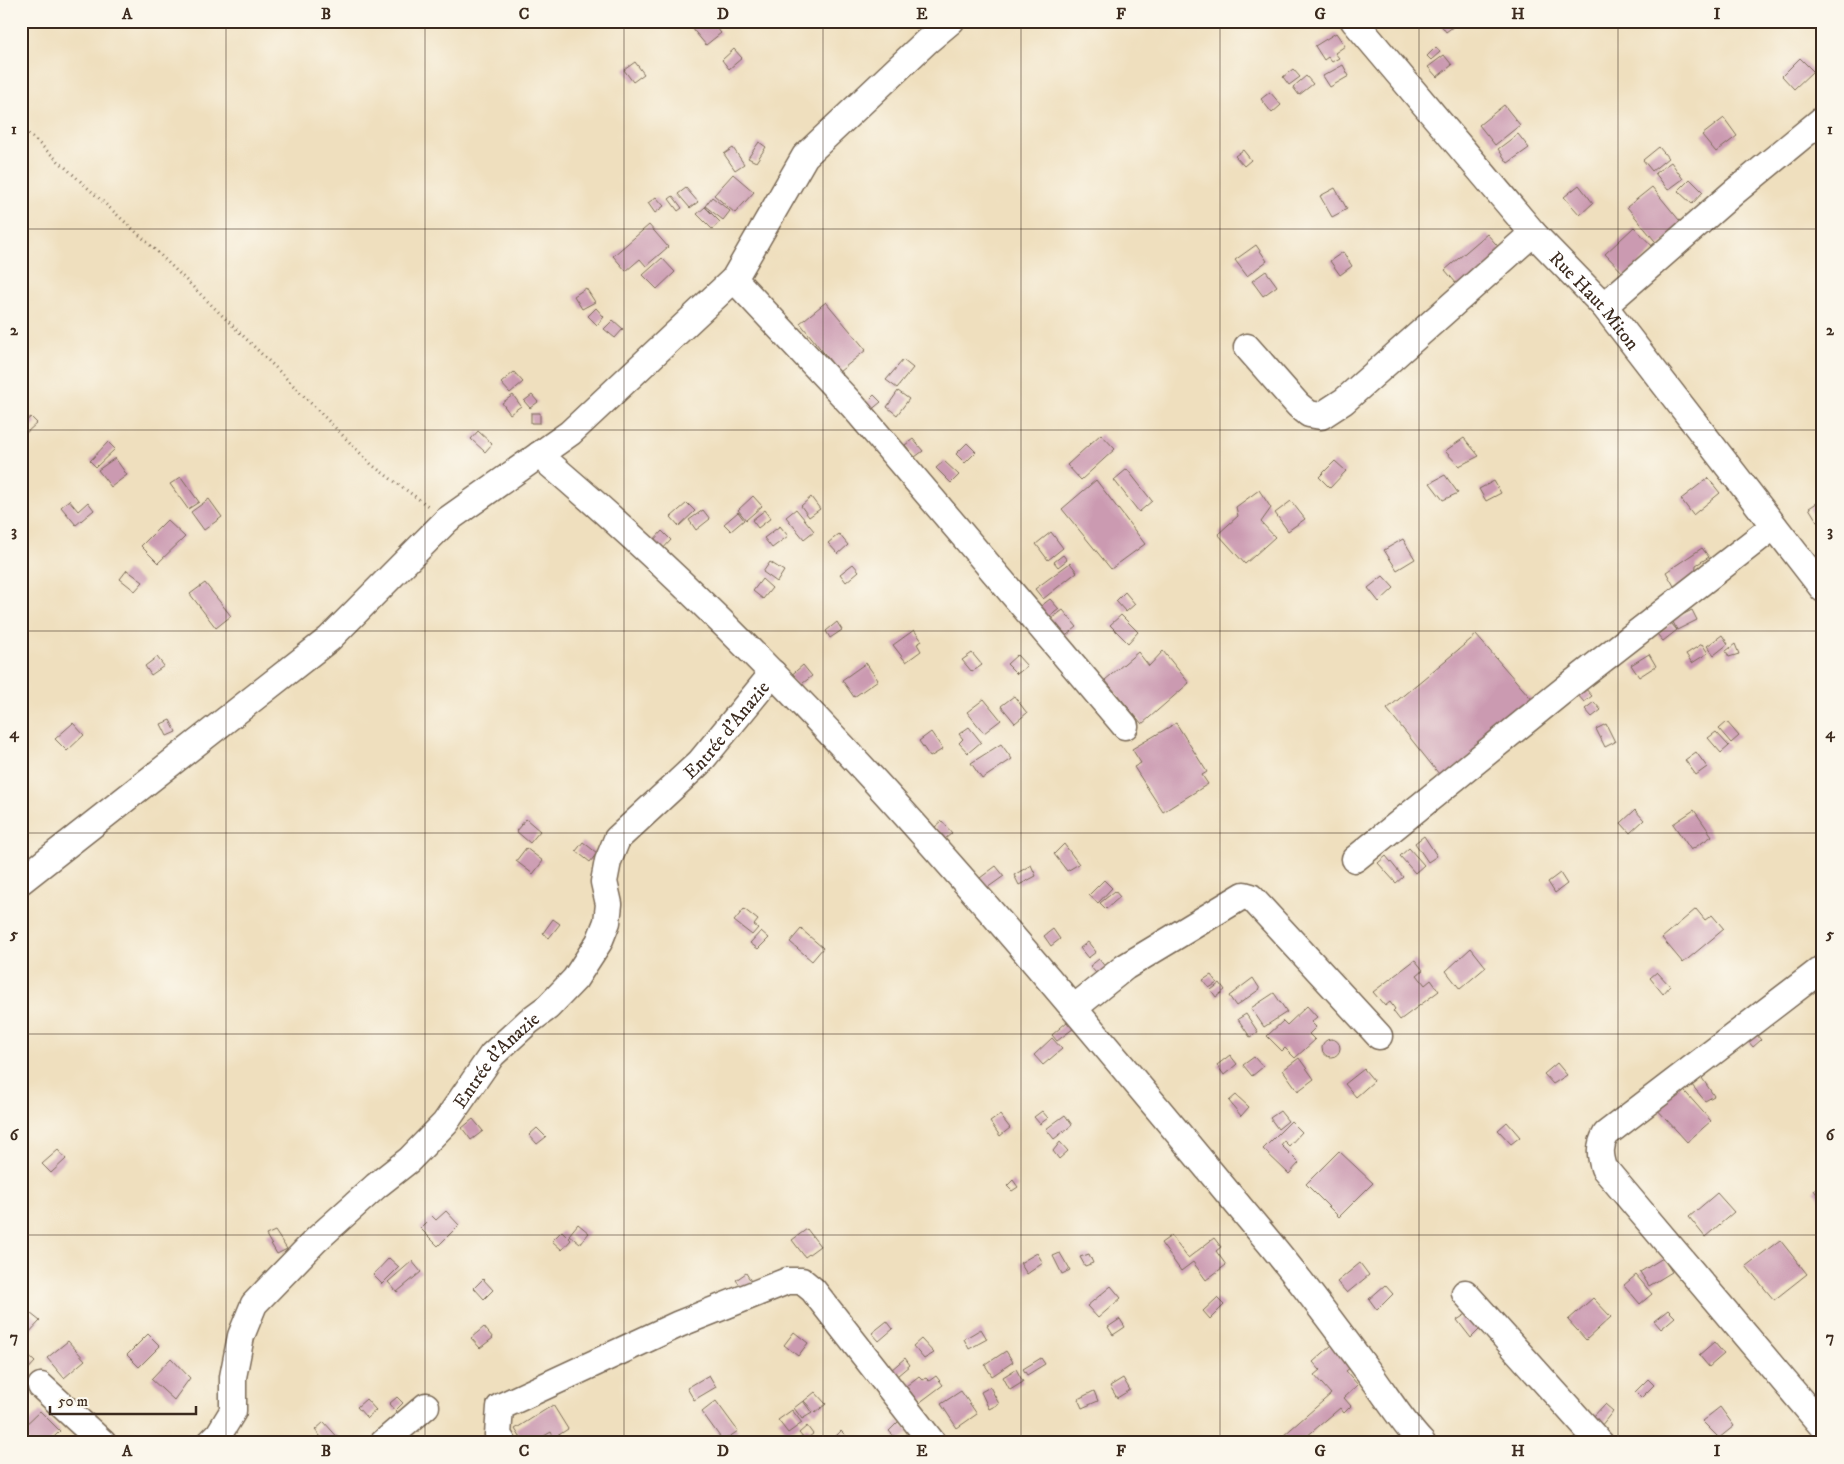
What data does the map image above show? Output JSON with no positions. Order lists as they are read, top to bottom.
{
  "streets": {
    "street": ["Rue Haut Miton", "Entrée d'Anazie"]
  },
  "scale_bar": "50 m",
  "grid": {
    "columns": [
      "A",
      "B",
      "C",
      "D",
      "E",
      "F",
      "G",
      "H",
      "I"
    ],
    "rows": [
      "1",
      "2",
      "3",
      "4",
      "5",
      "6",
      "7"
    ]
  }
}
